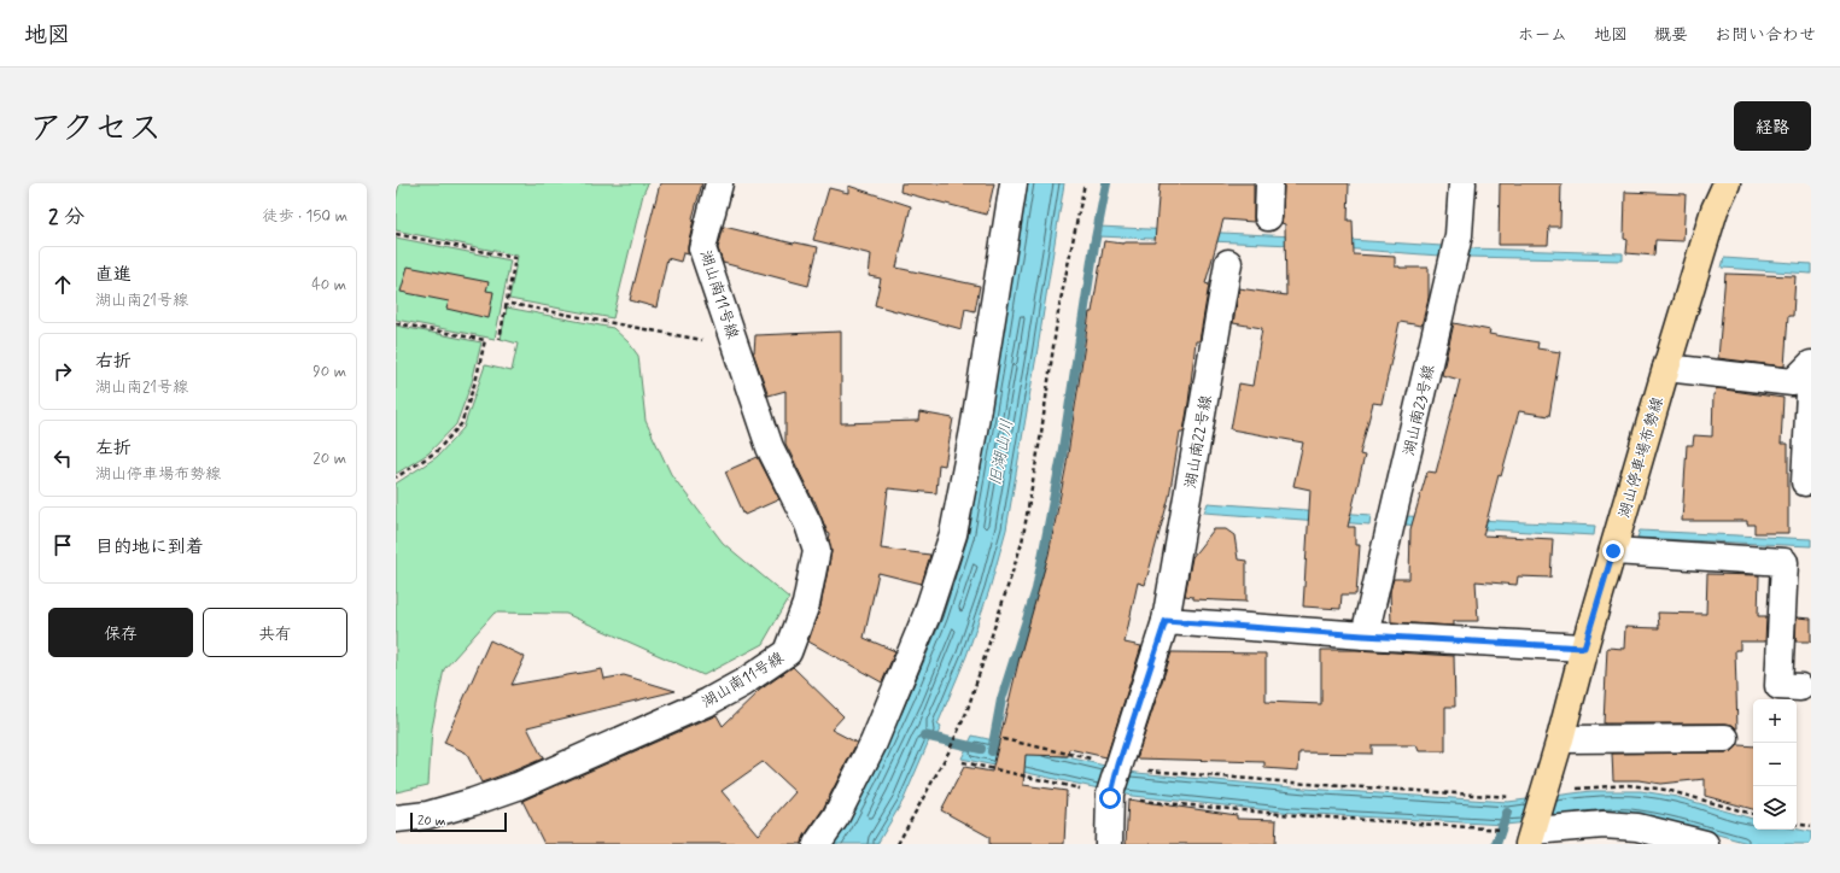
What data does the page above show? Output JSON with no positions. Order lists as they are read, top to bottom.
{
  "streets": {
    "main road": ["湖山停車場布勢線"],
    "street": ["湖山南11号線", "湖山南23号線", "湖山南22号線"]
  },
  "water": ["旧湖山川"],
  "scale_bar": "20 m",
  "page": {
    "header": "地図",
    "nav": [
      "ホーム",
      "地図",
      "概要",
      "お問い合わせ"
    ],
    "title": "アクセス",
    "buttons": [
      "経路",
      ["保存", "共有"]
    ],
    "heading": ["2 分", "徒歩 · 150 m"],
    "list": [
      ["直進", "湖山南21号線", "40 m"],
      ["右折", "湖山南21号線", "90 m"],
      ["左折", "湖山停車場布勢線", "20 m"],
      "目的地に到着"
    ],
    "map_buttons": ["+", "−"],
    "scale": "20 m"
  }
}
